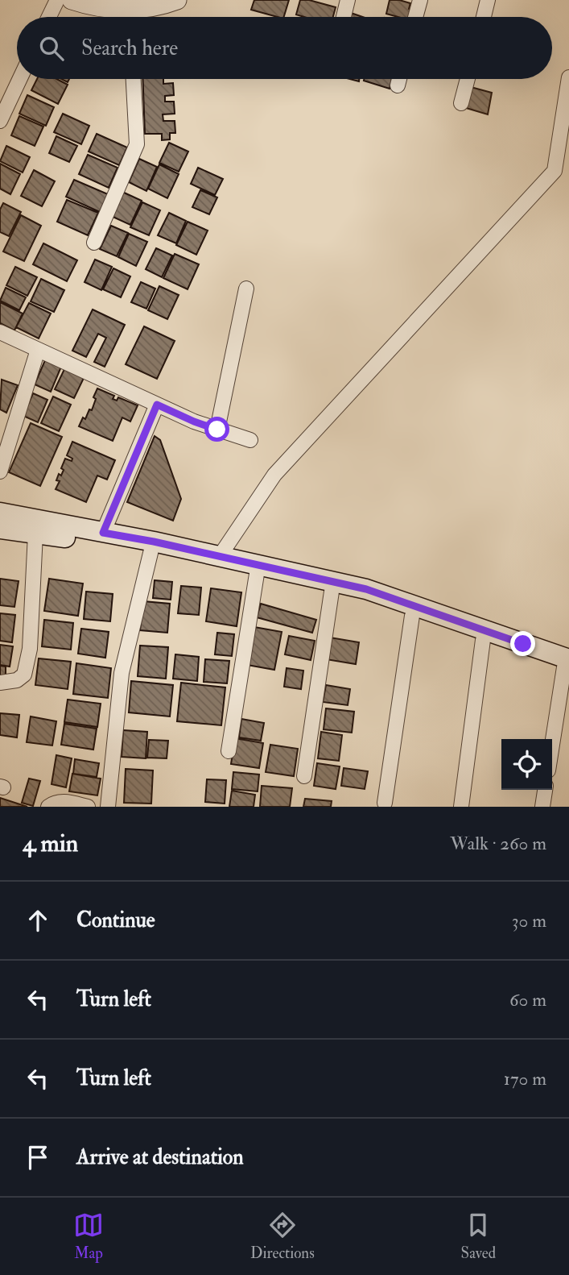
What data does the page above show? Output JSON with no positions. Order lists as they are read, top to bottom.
{
  "page": {
    "search": "Search here",
    "heading": ["4 min", "Walk · 260 m"],
    "list": [
      ["Continue", "30 m"],
      ["Turn left", "60 m"],
      ["Turn left", "170 m"],
      "Arrive at destination"
    ],
    "nav": ["Map", "Directions", "Saved"]
  }
}
